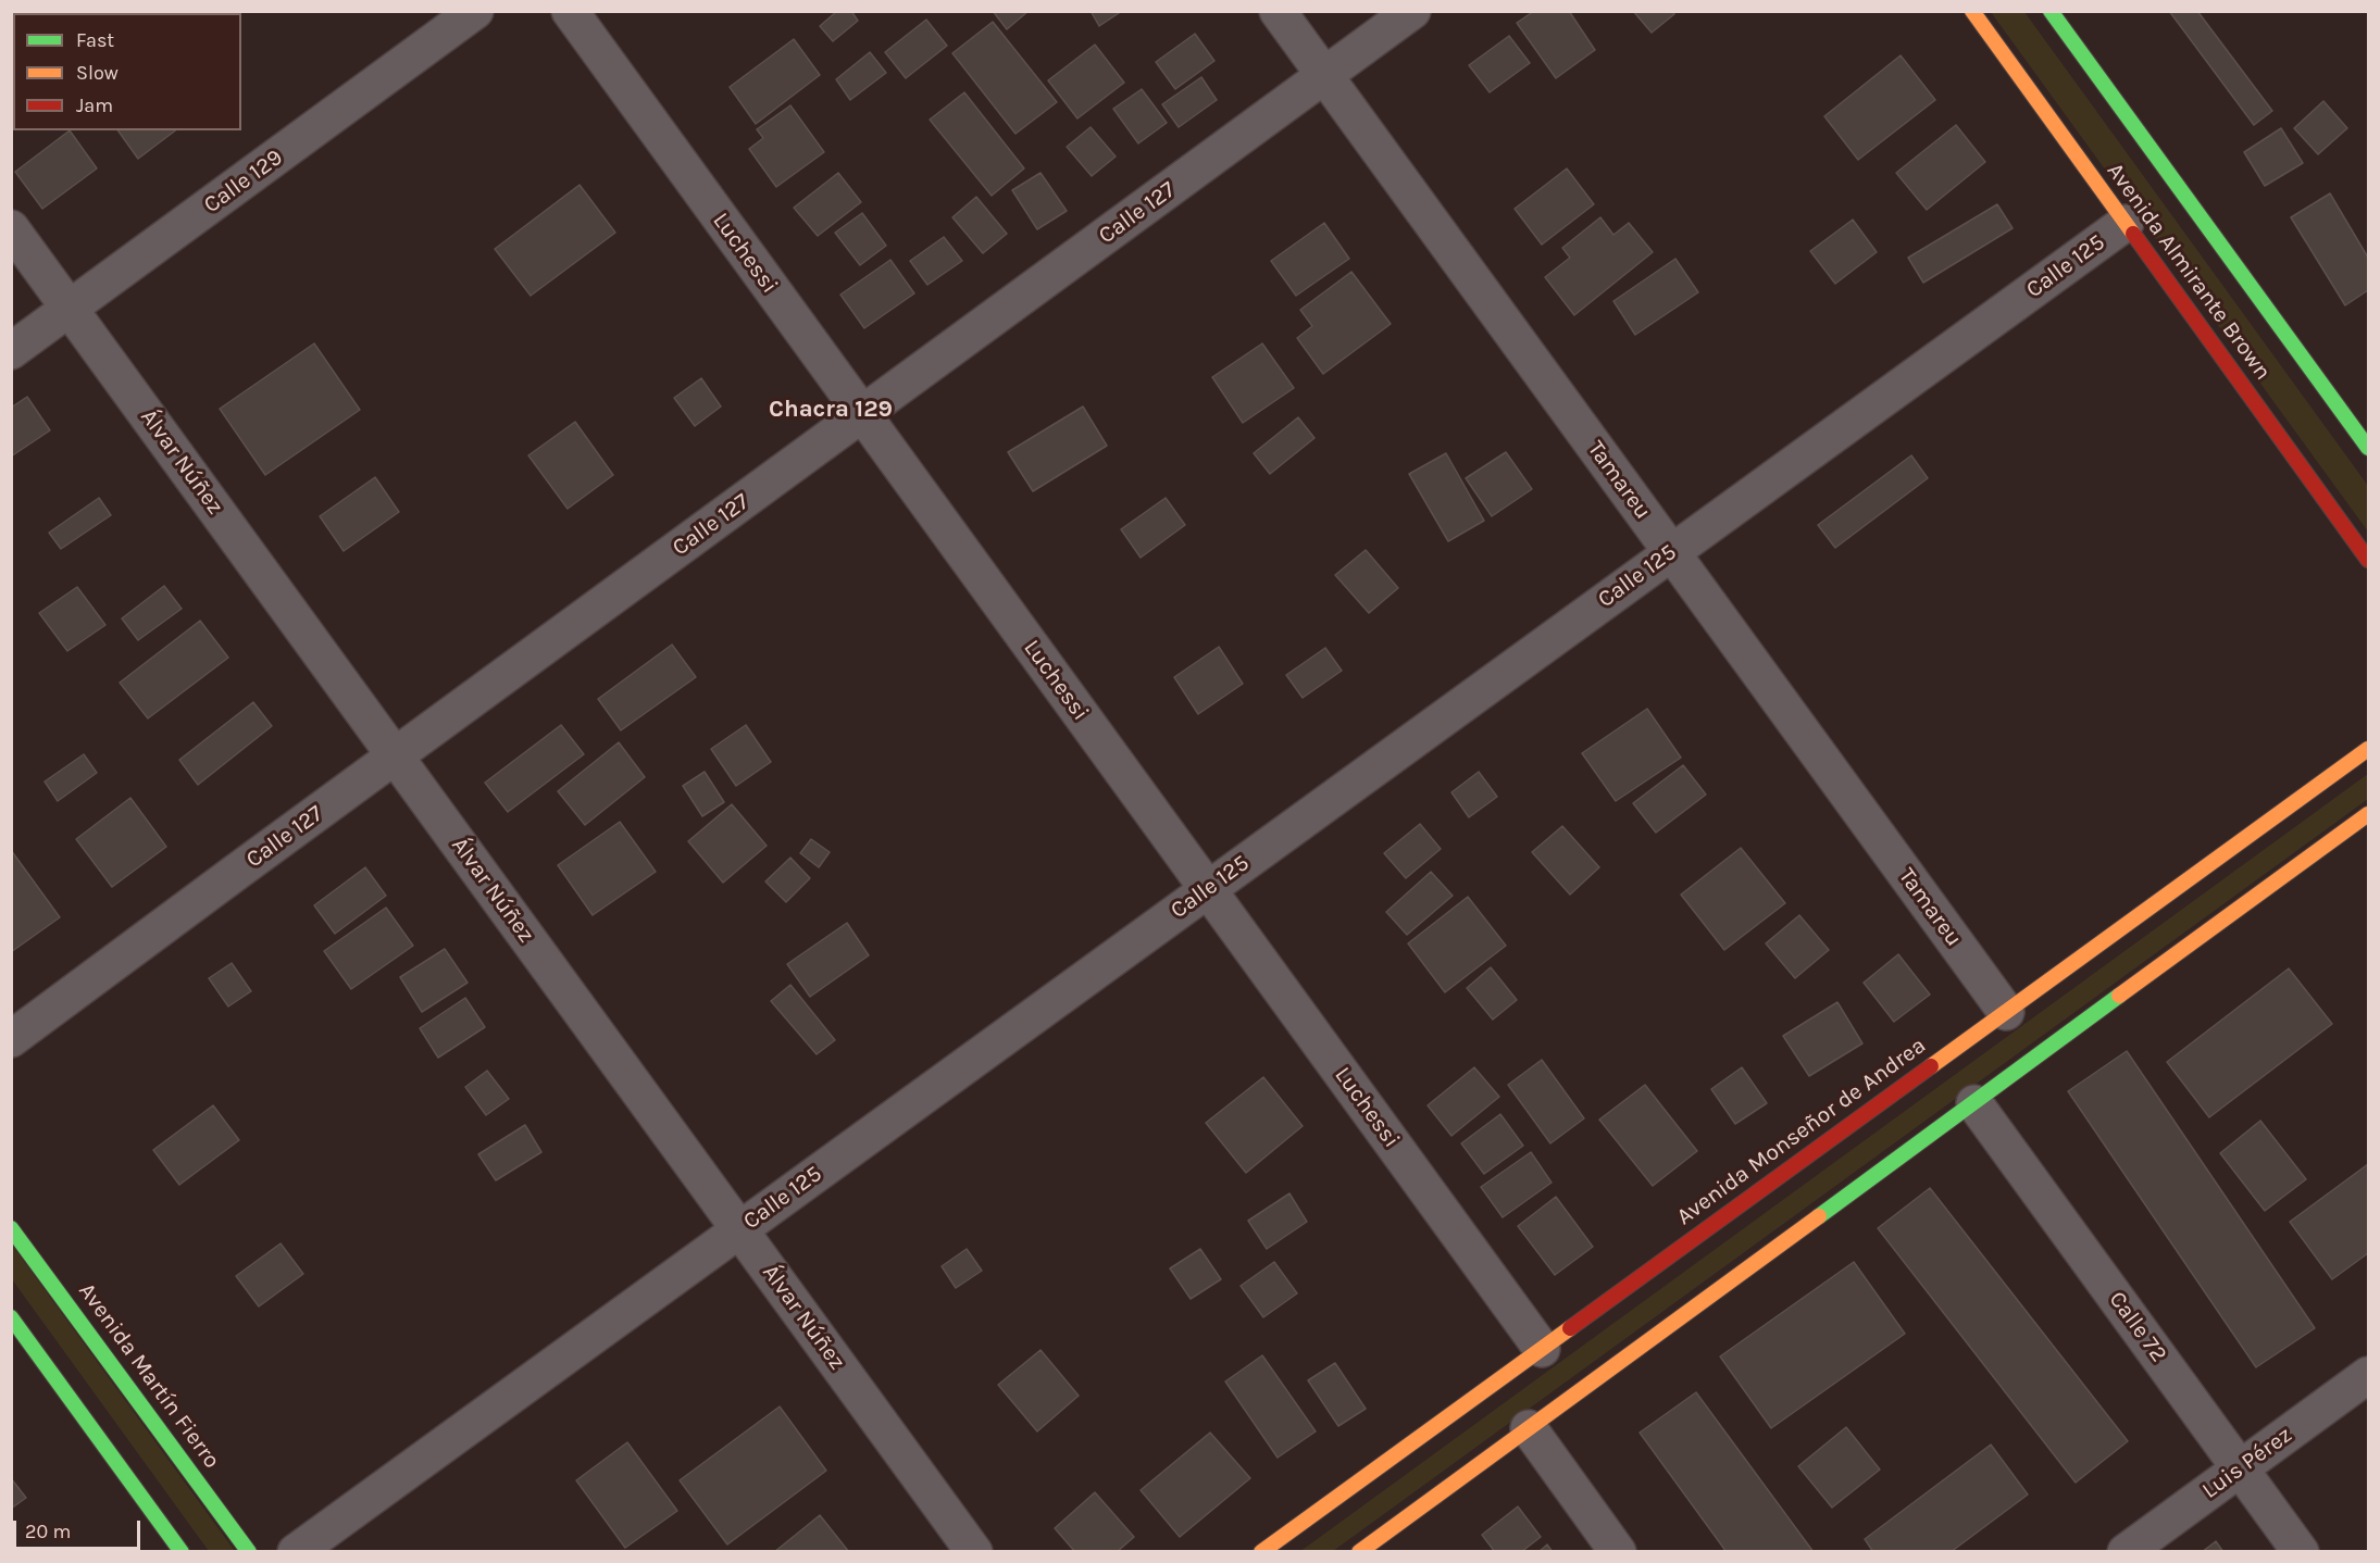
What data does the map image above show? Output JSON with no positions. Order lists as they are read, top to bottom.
{
  "streets": {
    "main road": ["Avenida Almirante Brown", "Avenida Monseñor de Andrea", "Avenida Martín Fierro"],
    "street": [
      "Calle 129",
      "Calle 127",
      "Luchessi",
      "Calle 125",
      "Álvar Núñez",
      "Tamareu",
      "Calle 72",
      "Luis Pérez"
    ]
  },
  "crossings": [
    ["Calle 129", "Álvar Núñez"],
    ["Calle 127", "Luchessi"],
    ["Calle 127", "Álvar Núñez"],
    ["Calle 127", "Tamareu"],
    ["Luchessi", "Calle 125"],
    ["Luchessi", "Avenida Monseñor de Andrea"],
    ["Calle 125", "Avenida Almirante Brown"],
    ["Calle 125", "Álvar Núñez"],
    ["Calle 125", "Tamareu"],
    ["Tamareu", "Avenida Monseñor de Andrea"],
    ["Calle 72", "Luis Pérez"]
  ],
  "districts": ["Chacra 129"],
  "legend": ["Fast", "Slow", "Jam"],
  "scale_bar": "20 m"
}
